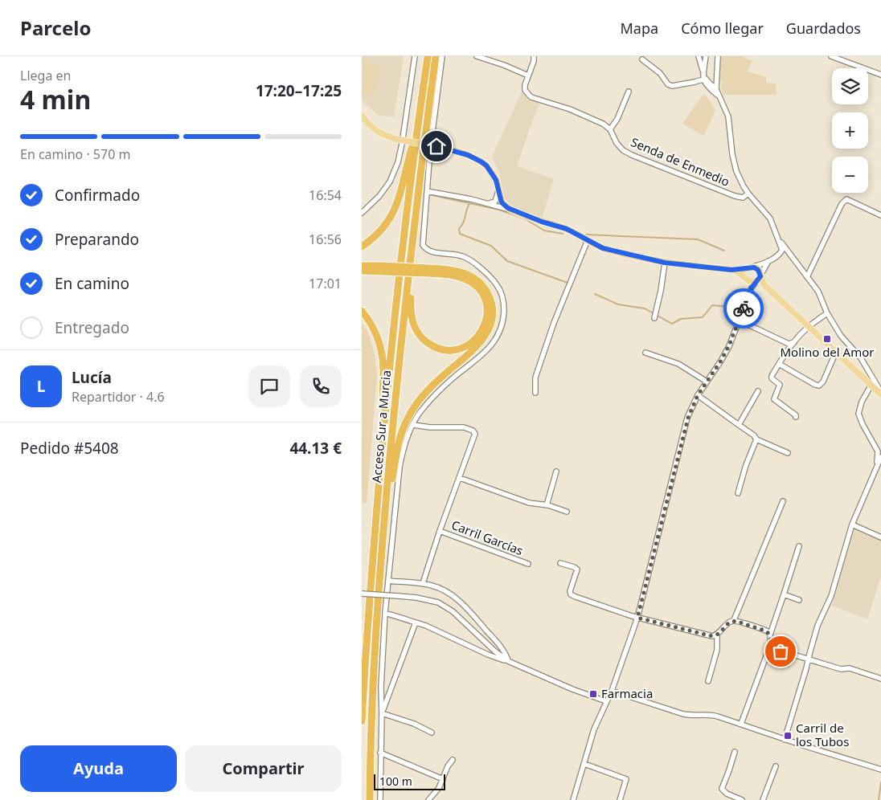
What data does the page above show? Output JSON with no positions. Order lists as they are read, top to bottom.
{
  "streets": {
    "highway": ["Acceso Sur a Murcia"],
    "street": ["Senda de Enmedio", "Carril Garcías"]
  },
  "places": {
    "transit": ["Molino del Amor", "Farmacia", "Carril de los Tubos"]
  },
  "scale_bar": "100 m",
  "page": {
    "header": "Parcelo",
    "nav": ["Mapa", "Cómo llegar", "Guardados"],
    "heading": ["4 min", "Llega en", "17:20–17:25"],
    "panel": [
      "Lucía",
      "Repartidor · 4.6",
      "Pedido #5408",
      "44.13 €"
    ],
    "map_buttons": ["+", "−"],
    "bar": "En camino · 570 m",
    "list": [
      ["Confirmado", "16:54"],
      ["Preparando", "16:56"],
      ["En camino", "17:01"],
      "Entregado"
    ],
    "round": "L",
    "buttons": ["Ayuda", "Compartir"],
    "scale": "100 m"
  }
}
